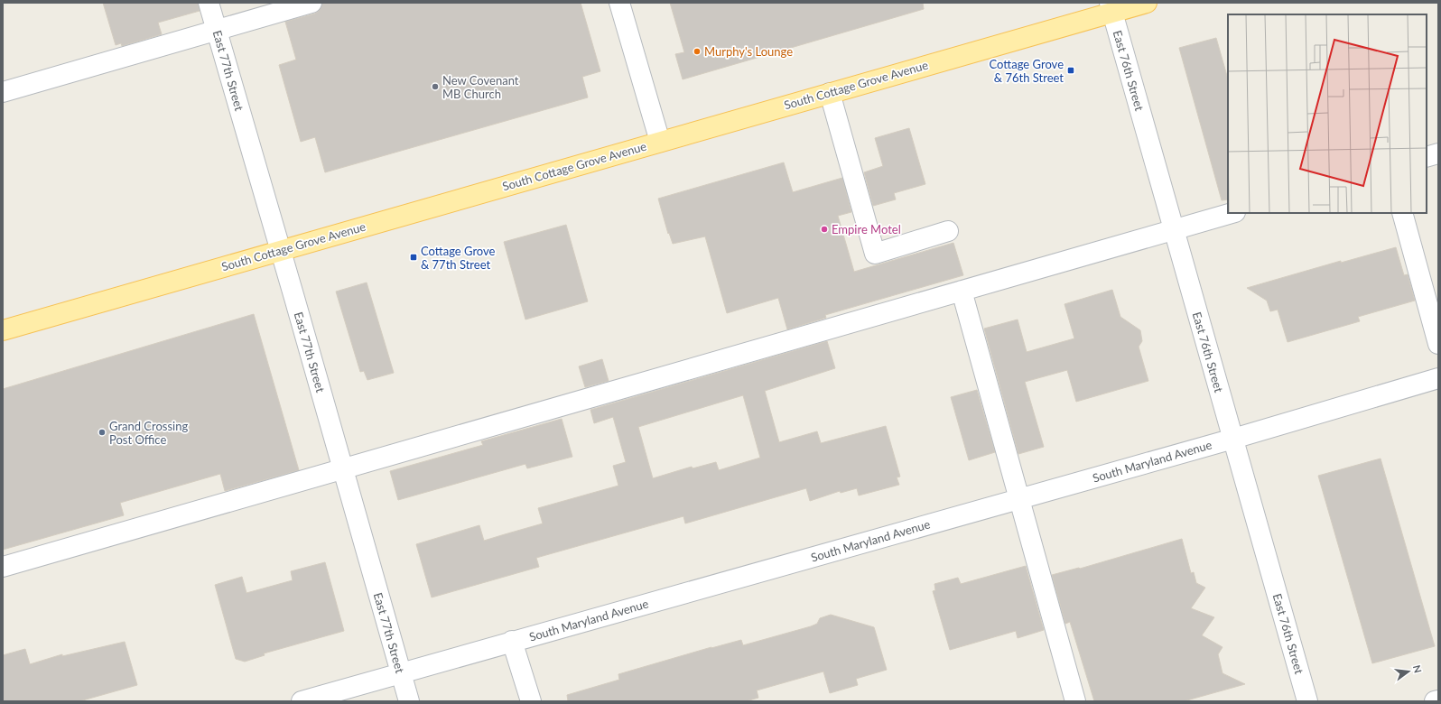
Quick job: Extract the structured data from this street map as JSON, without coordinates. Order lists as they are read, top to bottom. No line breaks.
{"streets":{"main road":["South Cottage Grove Avenue"],"street":["East 77th Street","East 76th Street","South Maryland Avenue"]},"crossings":[["East 77th Street","South Cottage Grove Avenue"],["East 77th Street","South Maryland Avenue"],["East 76th Street","South Cottage Grove Avenue"],["East 76th Street","South Maryland Avenue"]],"places":{"other":["Murphy's Lounge","New Covenant MB Church","Empire Motel","Grand Crossing Post Office"],"transit":["Cottage Grove & 76th Street","Cottage Grove & 77th Street"]},"north":"right"}
